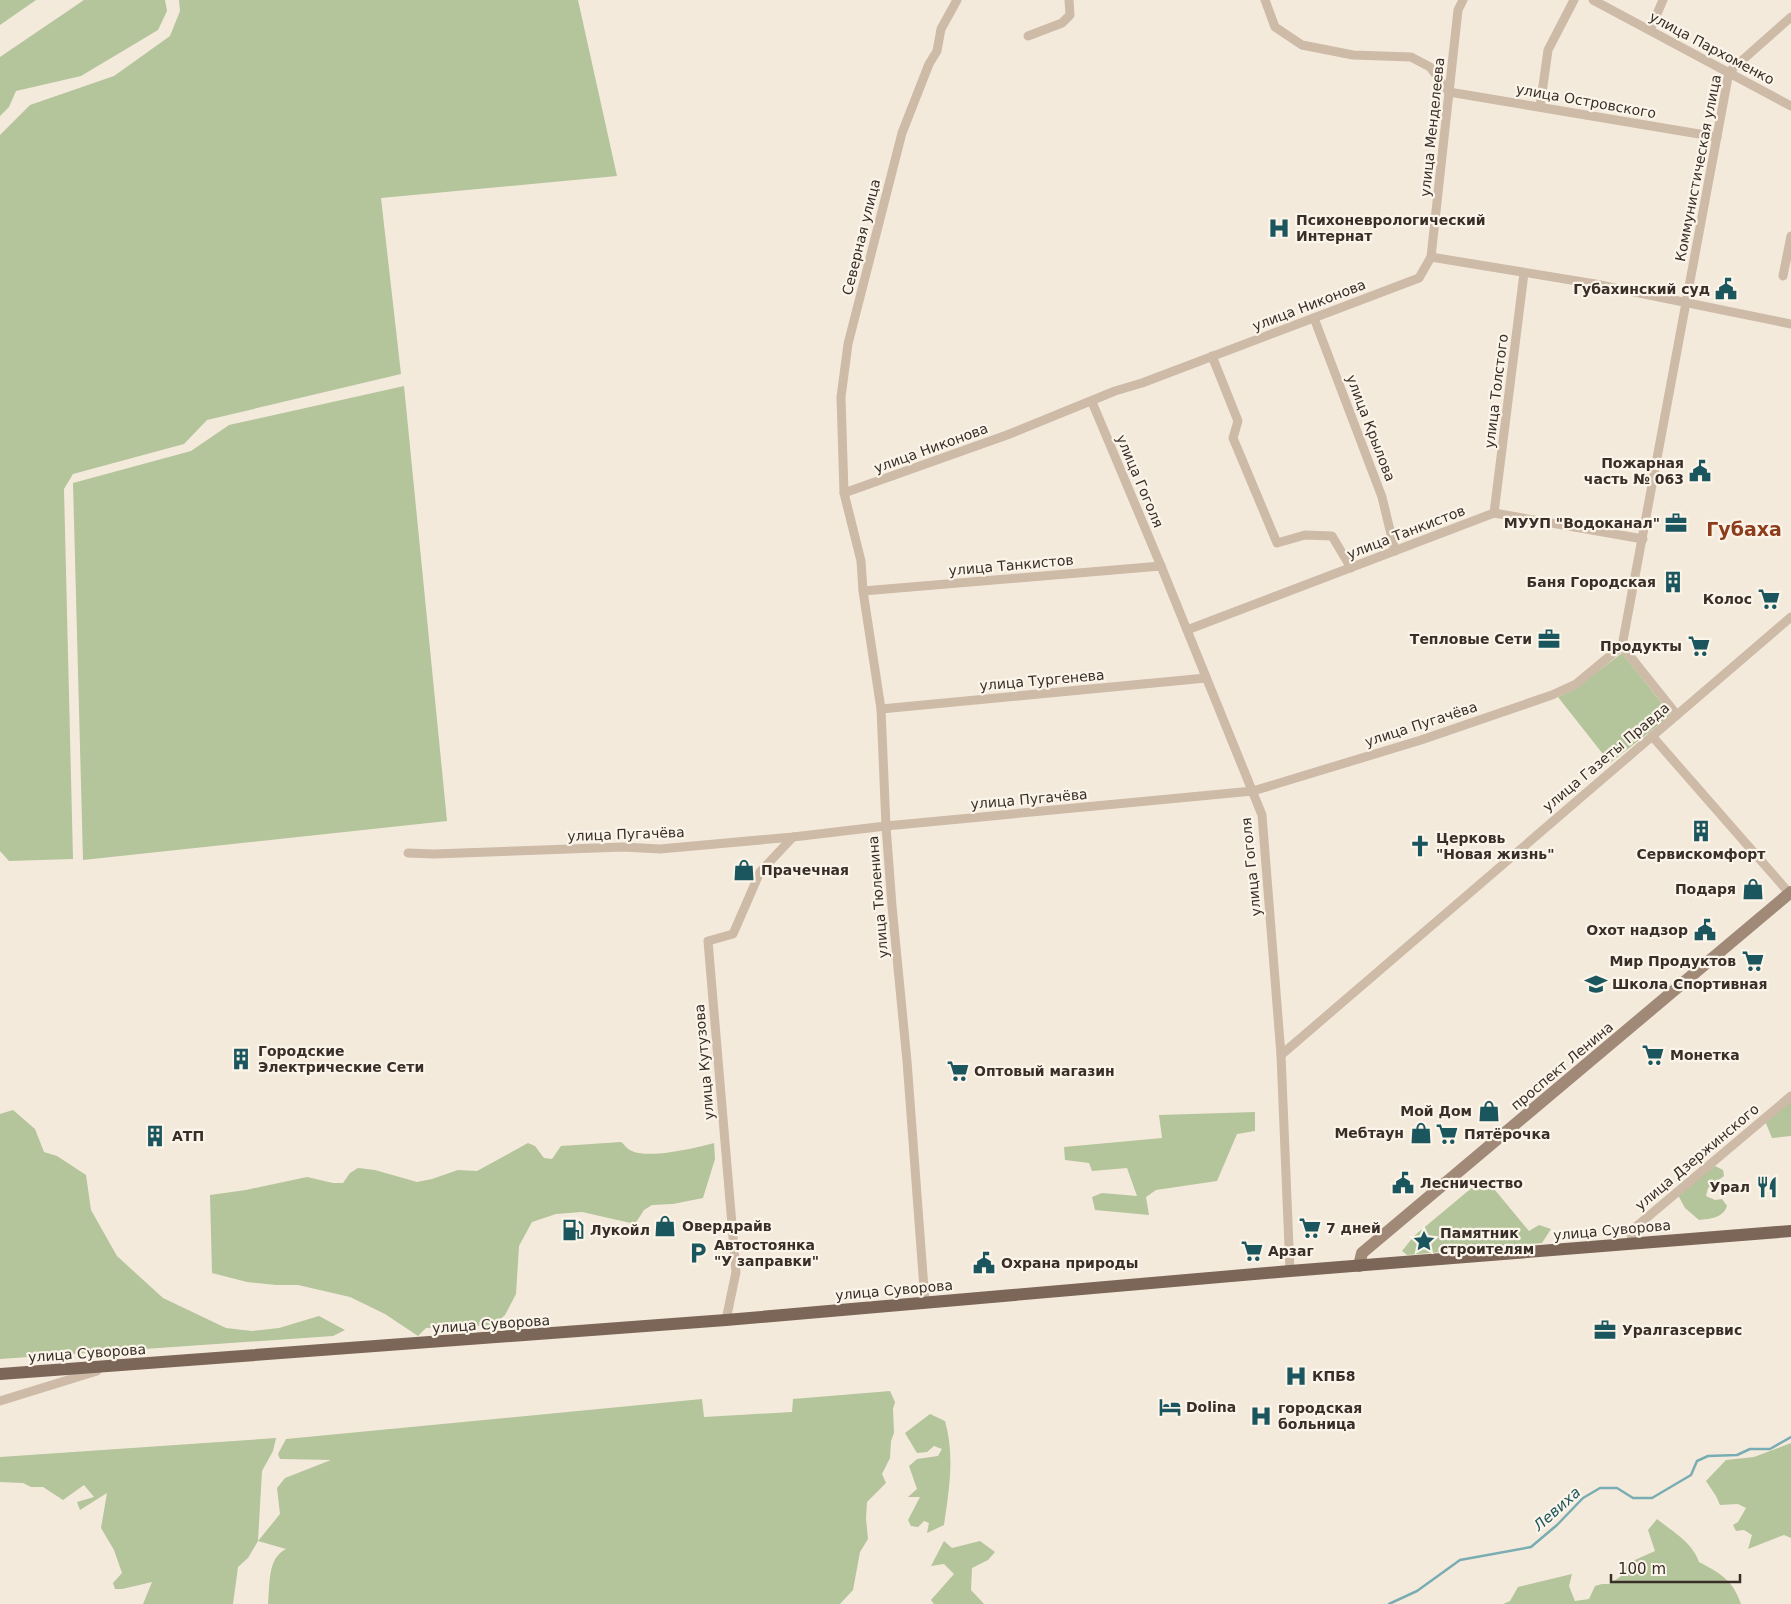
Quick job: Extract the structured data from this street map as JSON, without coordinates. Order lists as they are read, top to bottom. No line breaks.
{"streets":{"main road":["проспект Ленина","улица Суворова"],"street":["улица Пархоменко","улица Островского","улица Менделеева","Коммунистическая улица","Северная улица","улица Никонова","улица Толстого","улица Крылова","улица Гоголя","улица Танкистов","улица Тургенева","улица Пугачёва","улица Газеты Правда","улица Тюленина","улица Кутузова","улица Дзержинского"]},"crossings":[["улица Пархоменко","Коммунистическая улица"],["улица Островского","улица Менделеева"],["улица Островского","Коммунистическая улица"],["улица Менделеева","улица Никонова"],["Коммунистическая улица","улица Пугачёва"],["Северная улица","улица Никонова"],["Северная улица","улица Тюленина"],["улица Никонова","улица Крылова"],["улица Никонова","улица Гоголя"],["улица Никонова","улица Тюленина"],["улица Толстого","улица Танкистов"],["улица Крылова","улица Танкистов"],["улица Гоголя","улица Танкистов"],["улица Гоголя","улица Тургенева"],["улица Гоголя","улица Пугачёва"],["улица Гоголя","улица Газеты Правда"],["улица Гоголя","улица Суворова"],["улица Танкистов","улица Тюленина"],["улица Тургенева","улица Тюленина"],["улица Пугачёва","улица Тюленина"],["улица Пугачёва","улица Кутузова"],["улица Тюленина","улица Суворова"],["улица Кутузова","улица Суворова"],["проспект Ленина","улица Суворова"],["улица Дзержинского","улица Суворова"]],"districts":["Губаха"],"water":["Левиха"],"places":{"hospital":["Психоневрологический Интернат","КПБ8","городская больница"],"public building":["Губахинский суд","Пожарная часть № 063","Охот надзор","Лесничество","Охрана природы"],"office":["МУУП \"Водоканал\"","Тепловые Сети","Уралгазсервис"],"building":["Баня Городская","Сервискомфорт","Городские Электрические Сети","АТП"],"supermarket":["Колос","Продукты","Мир Продуктов","Монетка","Оптовый магазин","Пятёрочка","7 дней","Арзаг"],"church":["Церковь \"Новая жизнь\""],"shop":["Прачечная","Подаря","Мой Дом","Мебтаун","Овердрайв"],"school or university":["Школа Спортивная"],"restaurant":["Урал"],"fuel station":["Лукойл"],"place":["Памятник строителям"],"parking":["Автостоянка \"У заправки\""],"hotel":["Dolina"]},"scale_bar":"100 m"}
